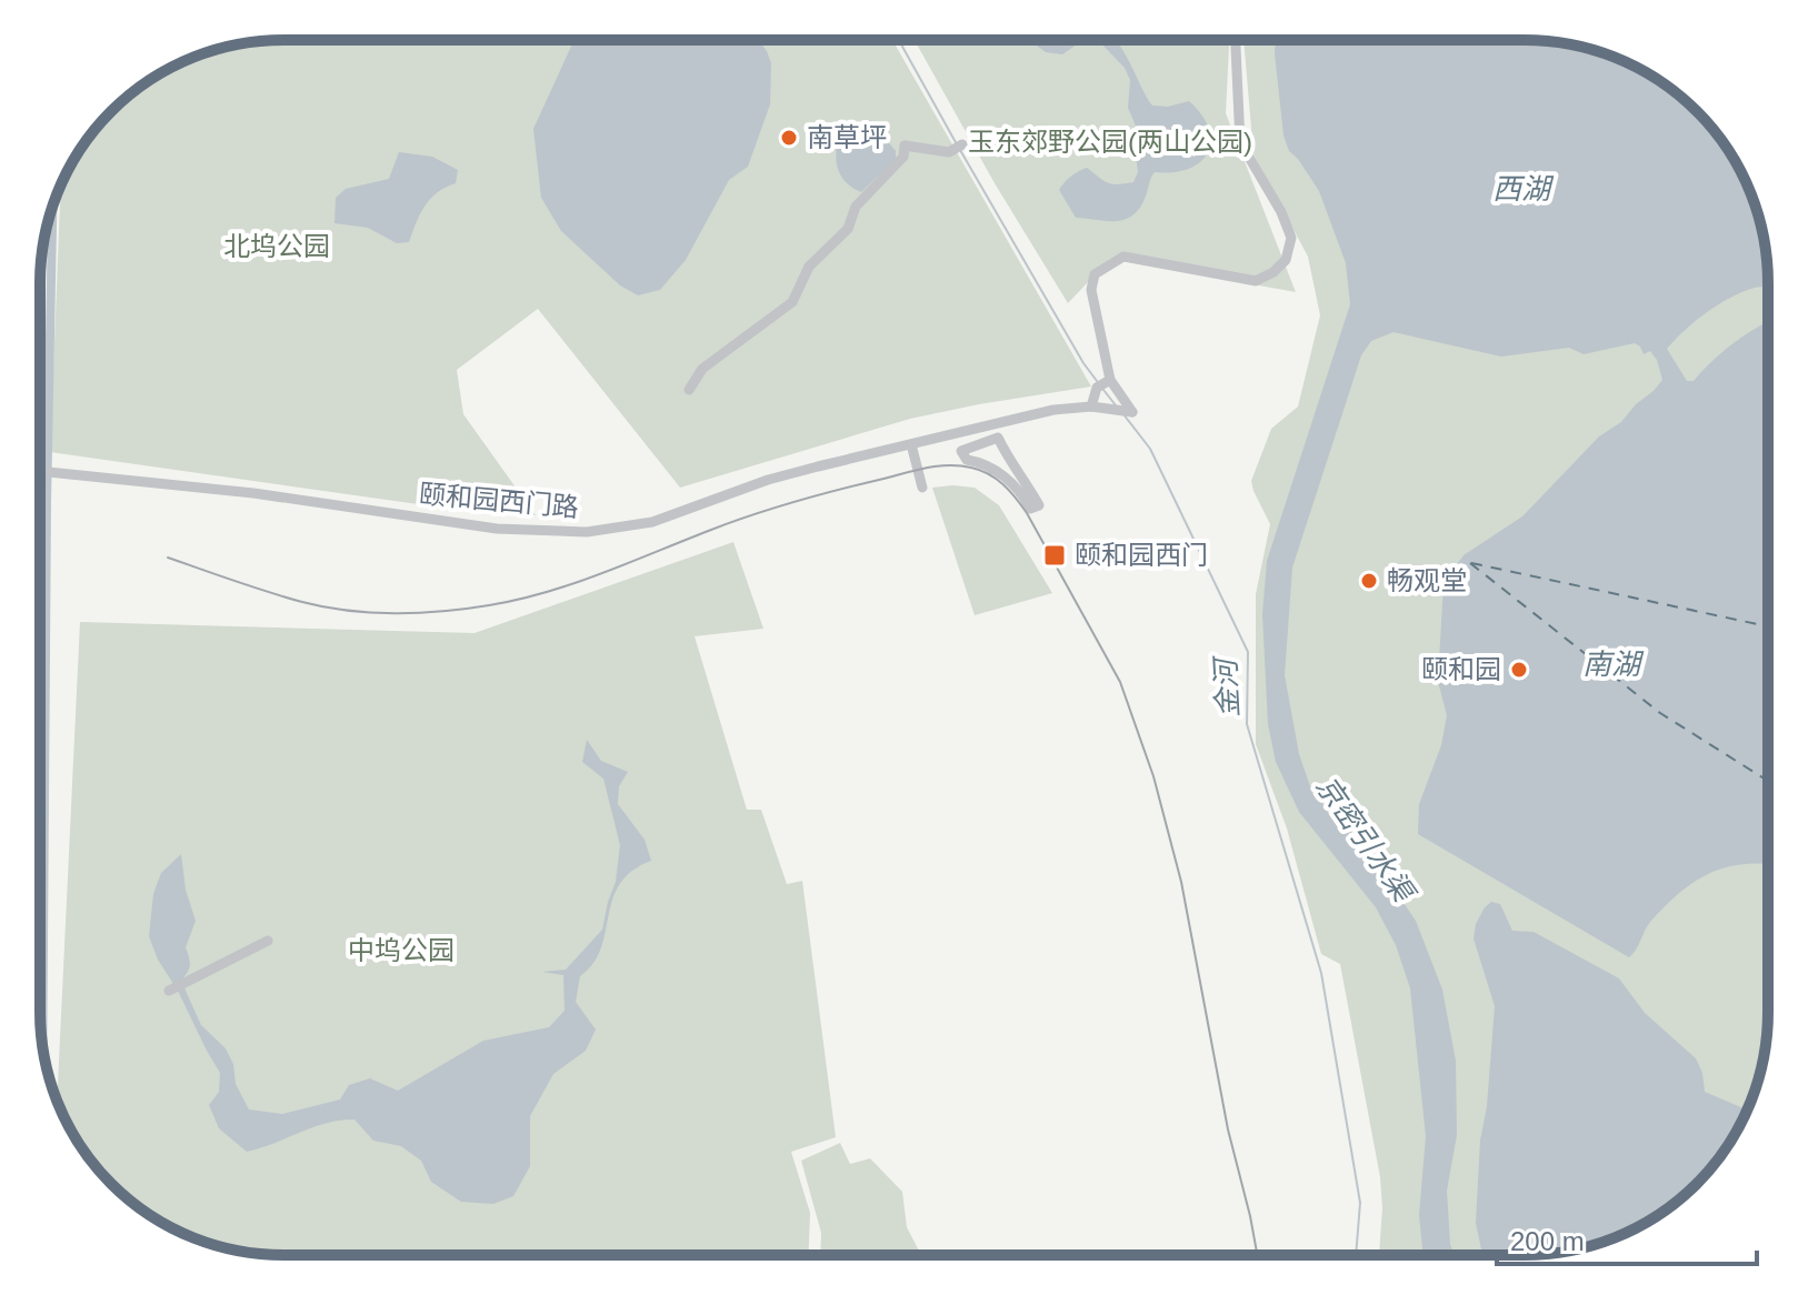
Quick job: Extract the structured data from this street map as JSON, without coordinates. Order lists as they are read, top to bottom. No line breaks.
{"streets":{"street":["颐和园西门路"]},"water":["西湖","南湖","金河","京密引水渠"],"parks":["玉东郊野公园(两山公园)","北坞公园","中坞公园"],"places":{"other":["南草坪","畅观堂","颐和园"],"transit":["颐和园西门"]},"scale_bar":"200 m"}
